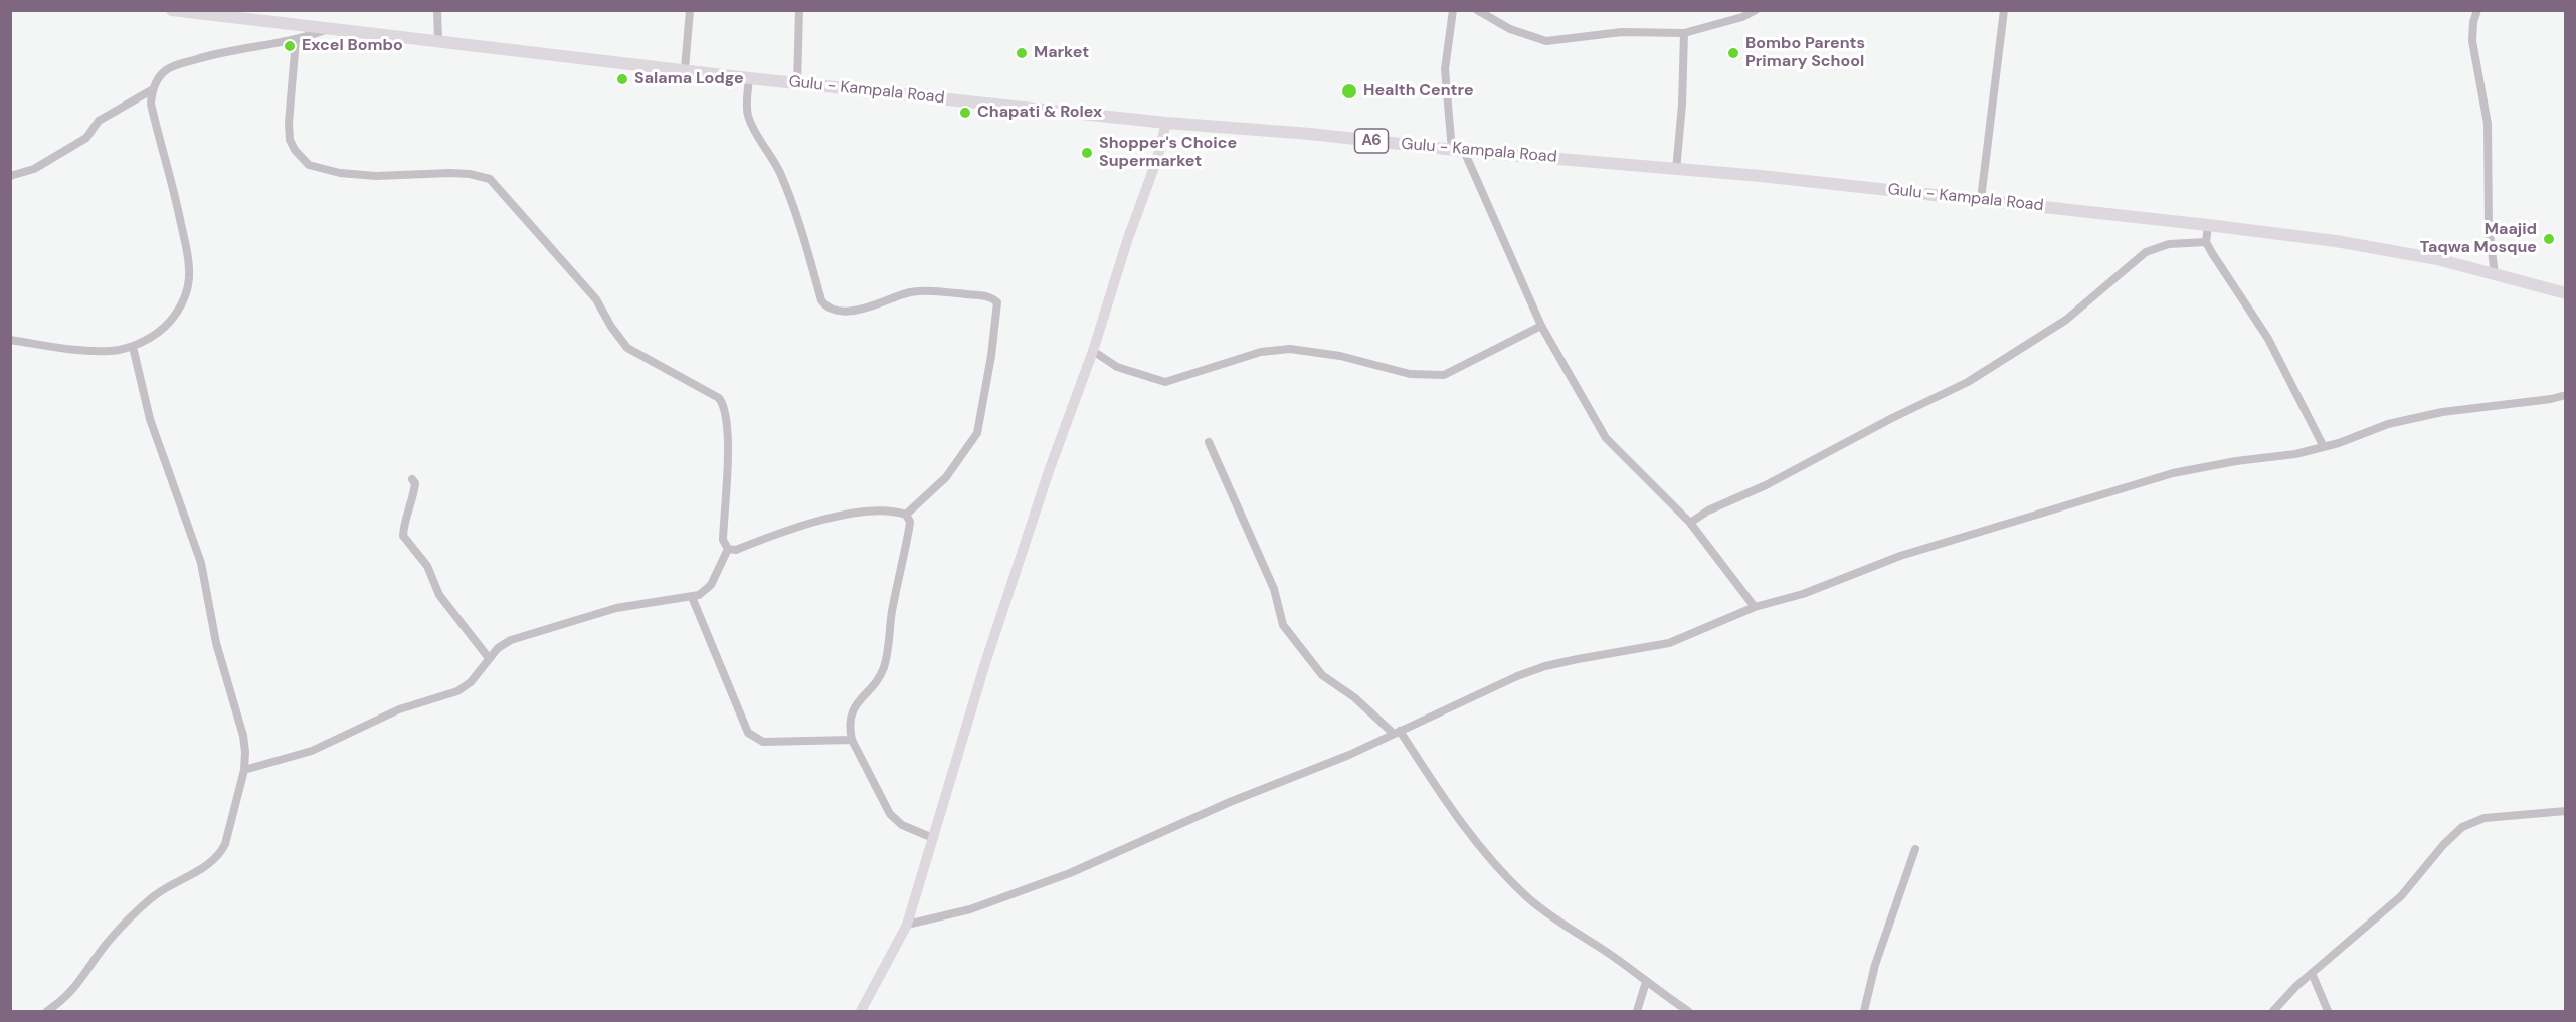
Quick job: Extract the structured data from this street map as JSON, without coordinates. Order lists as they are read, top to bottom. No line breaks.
{"streets":{"main road":["Gulu - Kampala Road","A6"]},"places":["Excel Bombo","Market","Bombo Parents Primary School","Salama Lodge","Health Centre","Chapati & Rolex","Shopper's Choice Supermarket","Maajid Taqwa Mosque"]}
